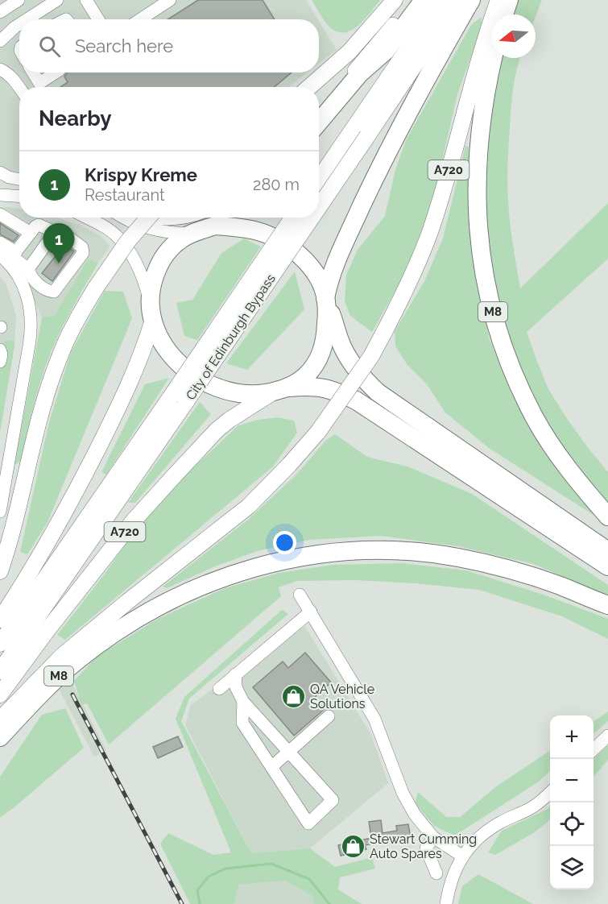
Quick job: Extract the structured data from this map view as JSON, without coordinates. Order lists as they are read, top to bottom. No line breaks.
{"streets":{"highway":["M8"],"main road":["A720","City of Edinburgh Bypass"]},"places":{"shop":["QA Vehicle Solutions","Stewart Cumming Auto Spares"]},"north":"left","page":{"search":"Search here","heading":"Nearby","list":[{"mark":"1","name":"Krispy Kreme","note":"Restaurant","value":"280 m"}],"pins":"1","map_buttons":["+","−"]}}
